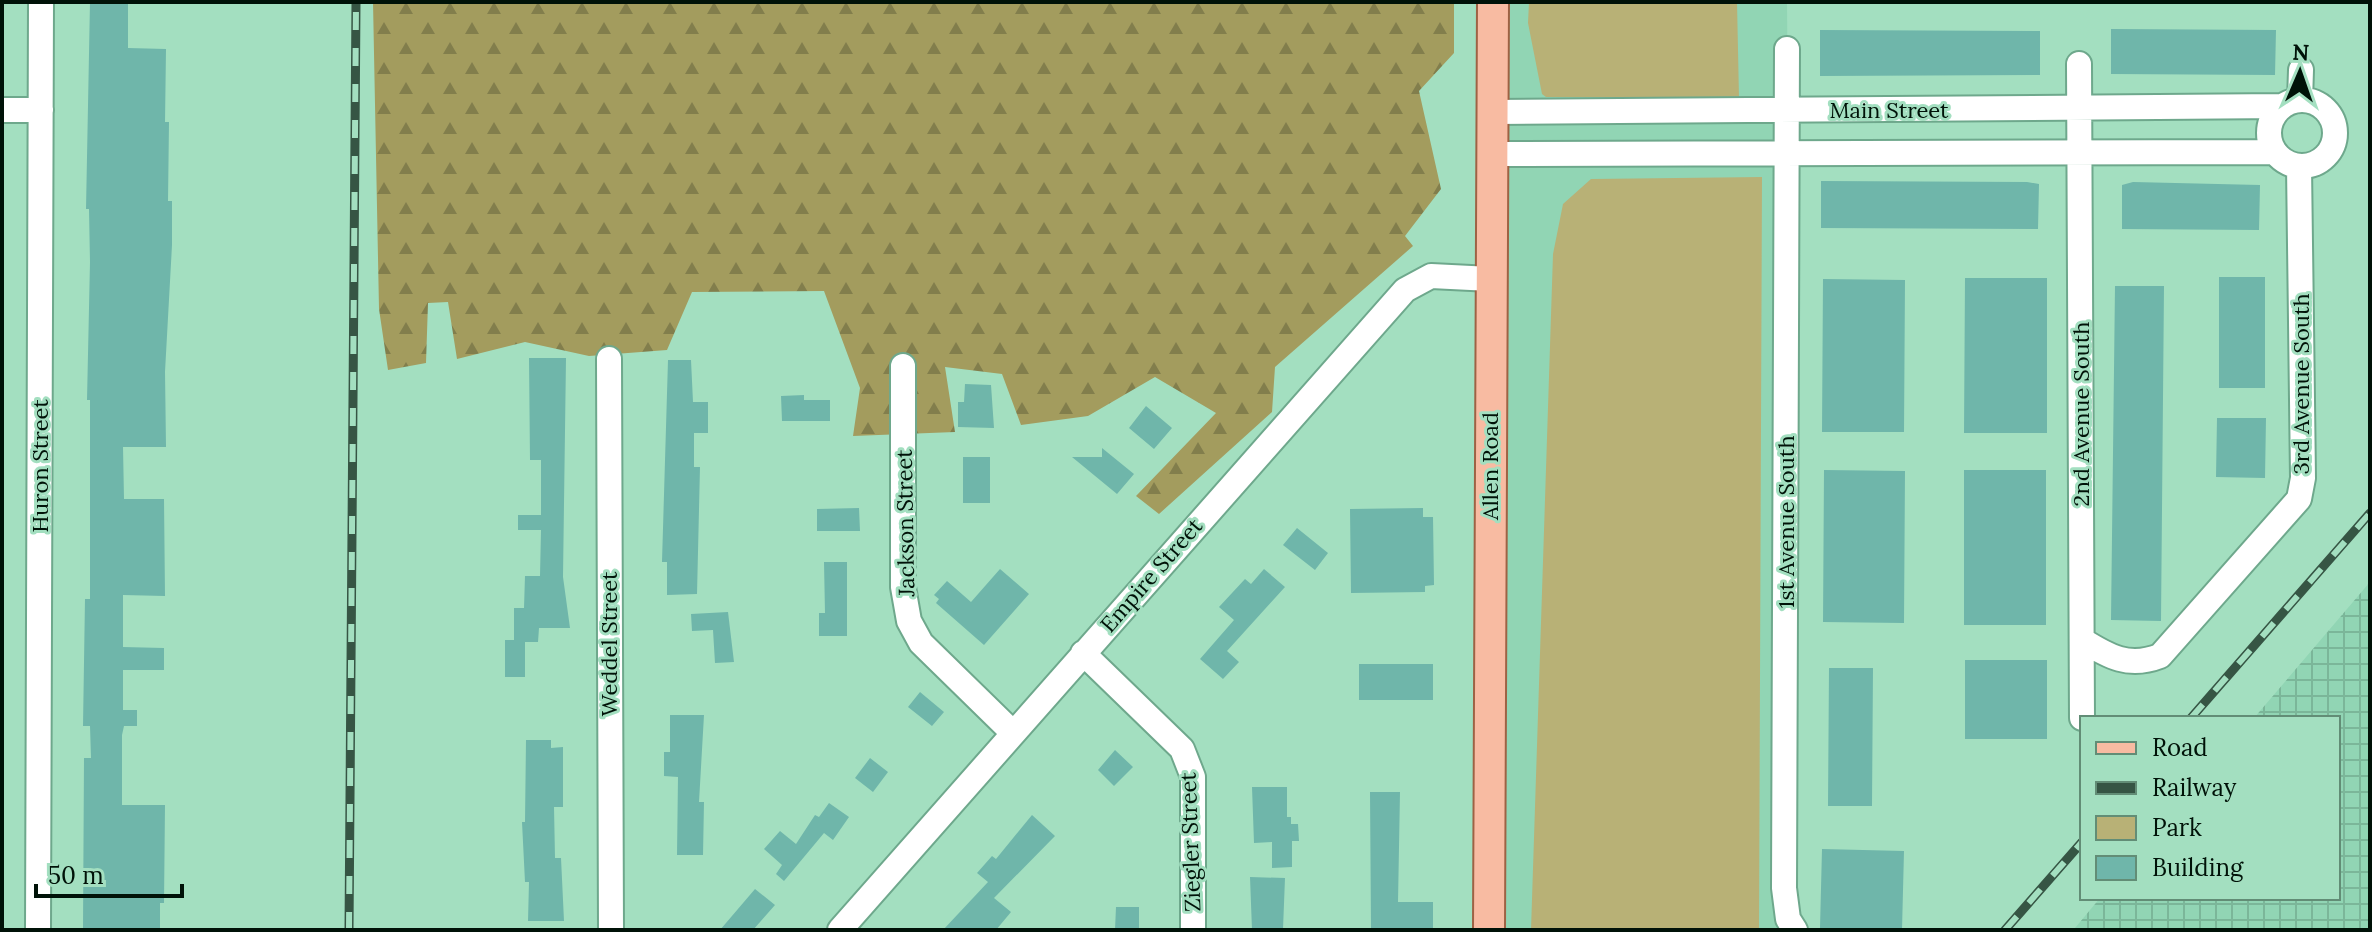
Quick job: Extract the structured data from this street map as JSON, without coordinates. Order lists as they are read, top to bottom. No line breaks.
{"streets":{"main road":["Allen Road"],"street":["Main Street","3rd Avenue South","2nd Avenue South","Huron Street","1st Avenue South","Jackson Street","Empire Street","Weddel Street","Ziegler Street"]},"crossings":[["Main Street","3rd Avenue South"],["Main Street","2nd Avenue South"],["Main Street","Allen Road"],["Main Street","1st Avenue South"],["3rd Avenue South","2nd Avenue South"],["Allen Road","Empire Street"],["Jackson Street","Empire Street"],["Empire Street","Ziegler Street"]],"legend":["Road","Railway","Park","Building"],"scale_bar":"50 m","north":"top"}
